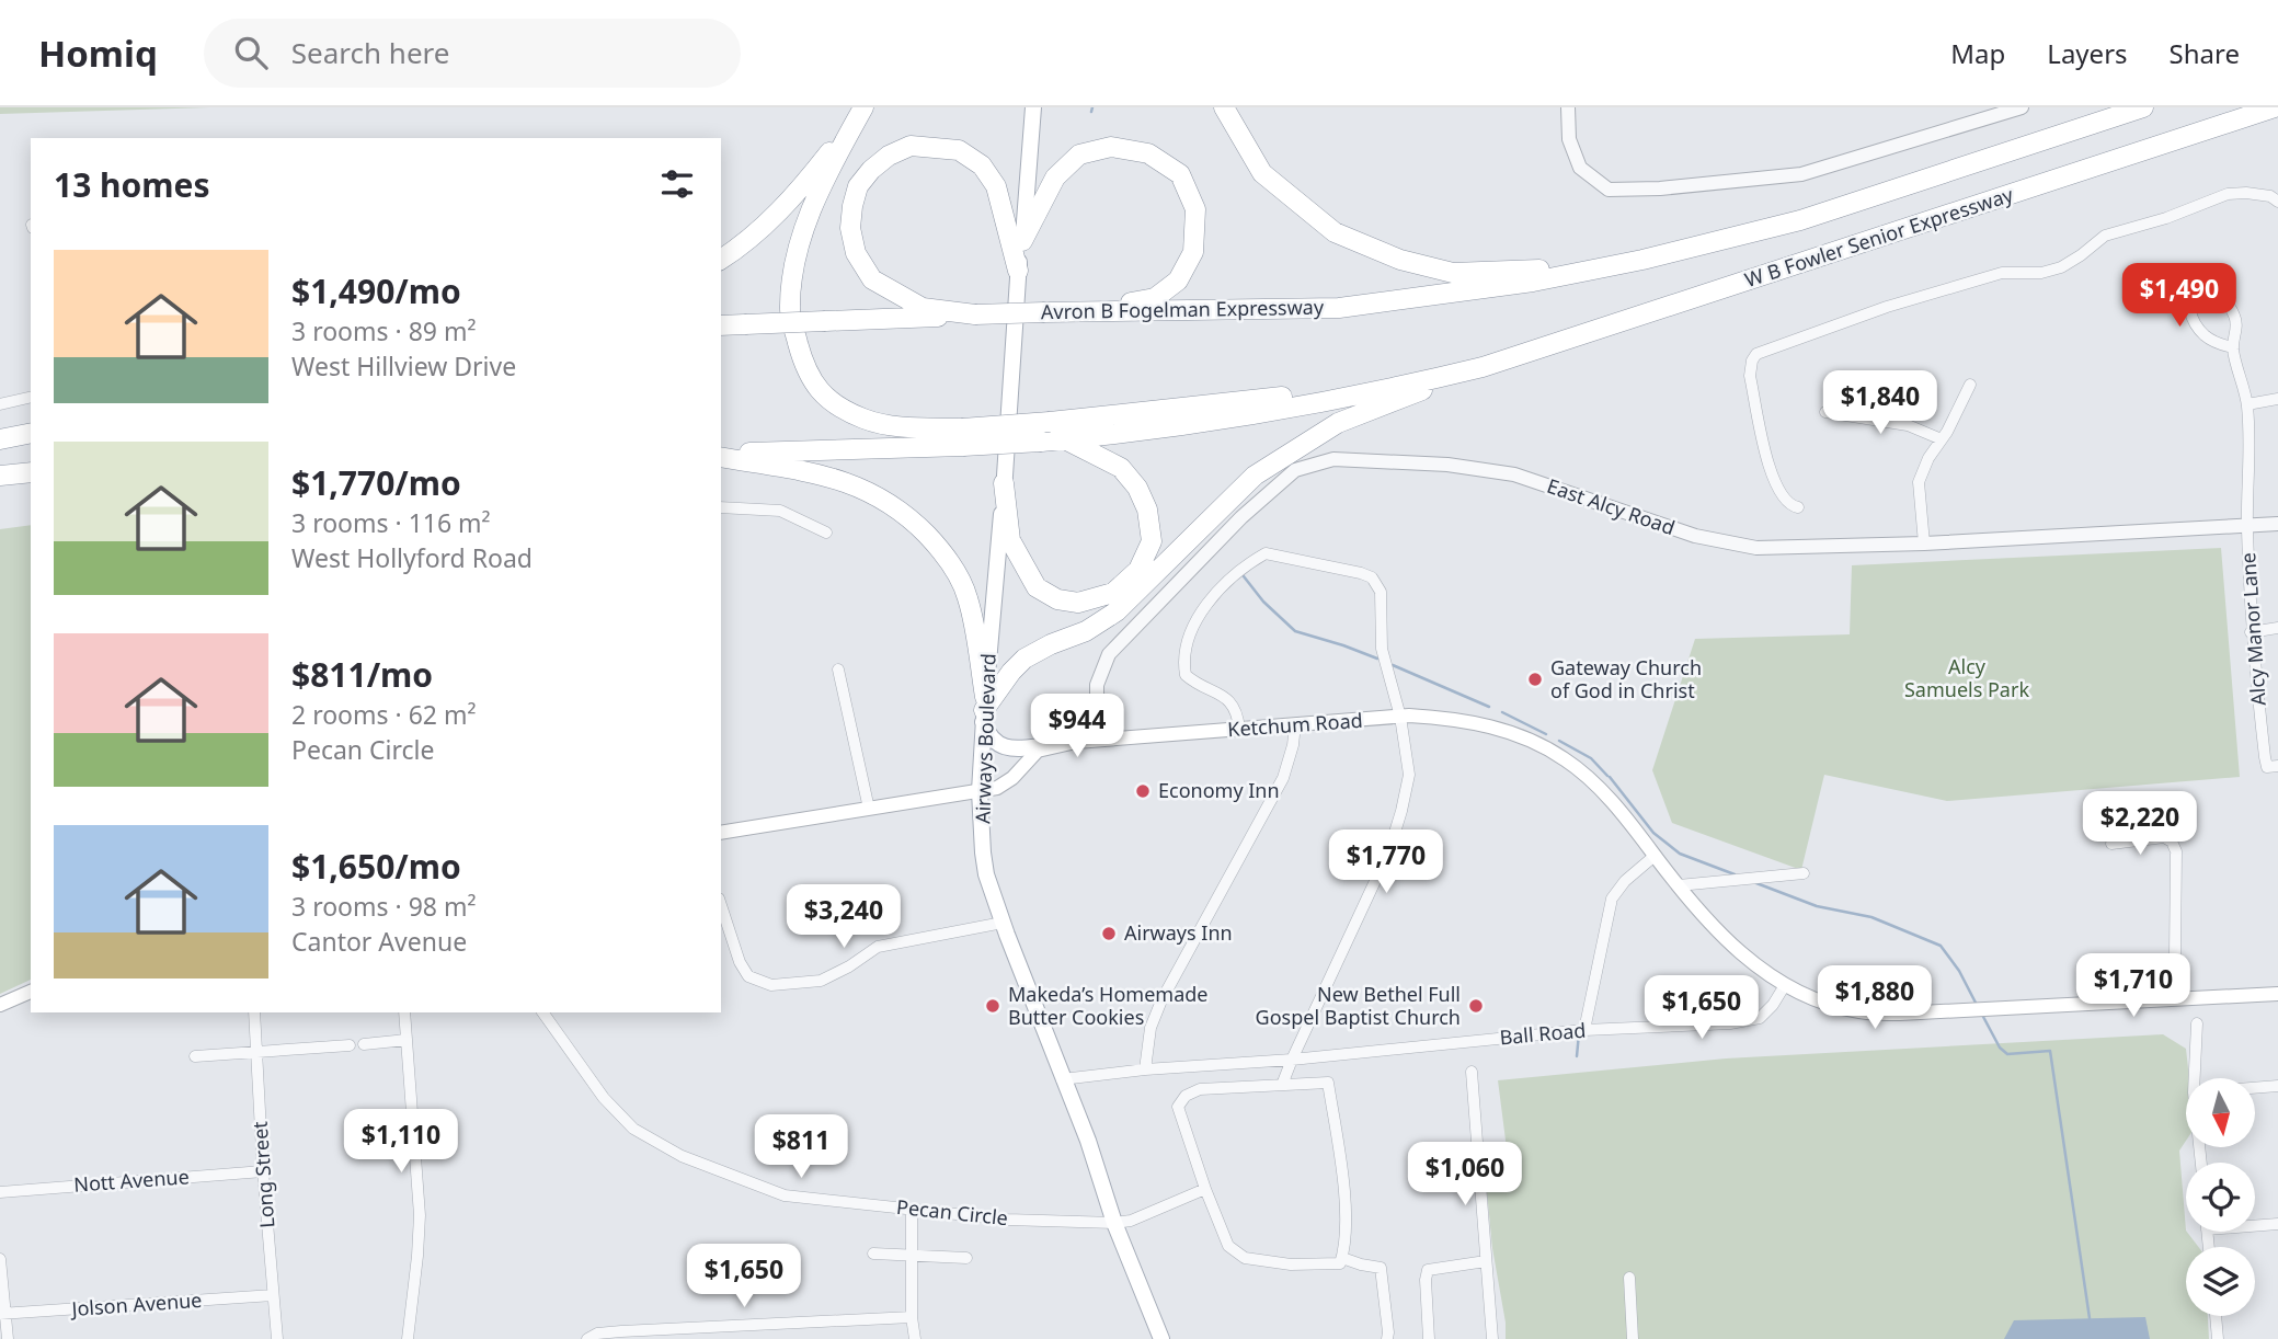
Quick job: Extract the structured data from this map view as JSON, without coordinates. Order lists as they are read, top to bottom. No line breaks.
{"streets":{"highway":["W B Fowler Senior Expressway","Avron B Fogelman Expressway"],"main road":["Ketchum Road","Airways Boulevard"],"street":["East Alcy Road","Alcy Manor Lane","Ball Road","Long Street","Nott Avenue","Pecan Circle","Jolson Avenue"]},"crossings":[["East Alcy Road","Alcy Manor Lane"],["East Alcy Road","Ketchum Road"],["Ketchum Road","Airways Boulevard"],["Ketchum Road","Ball Road"],["Airways Boulevard","Ball Road"],["Airways Boulevard","Pecan Circle"],["Long Street","Nott Avenue"],["Long Street","Jolson Avenue"]],"parks":["Alcy Samuels Park"],"places":["Gateway Church of God in Christ","Economy Inn","Airways Inn","Makeda’s Homemade Butter Cookies","New Bethel Full Gospel Baptist Church"],"north":"bottom","page":{"header":"Homiq","search":"Search here","nav":["Map","Layers","Share"],"heading":"13 homes","list":[{"name":"$1,490/mo","note":"3 rooms · 89 m² · West Hillview Drive"},{"name":"$1,770/mo","note":"3 rooms · 116 m² · West Hollyford Road"},{"name":"$811/mo","note":"2 rooms · 62 m² · Pecan Circle"},{"name":"$1,650/mo","note":"3 rooms · 98 m² · Cantor Avenue"}],"price":["$1,490","$1,840","$944","$2,220","$1,770","$3,240","$1,710","$1,880","$1,650","$1,110","$811","$1,060","$1,650"]}}
